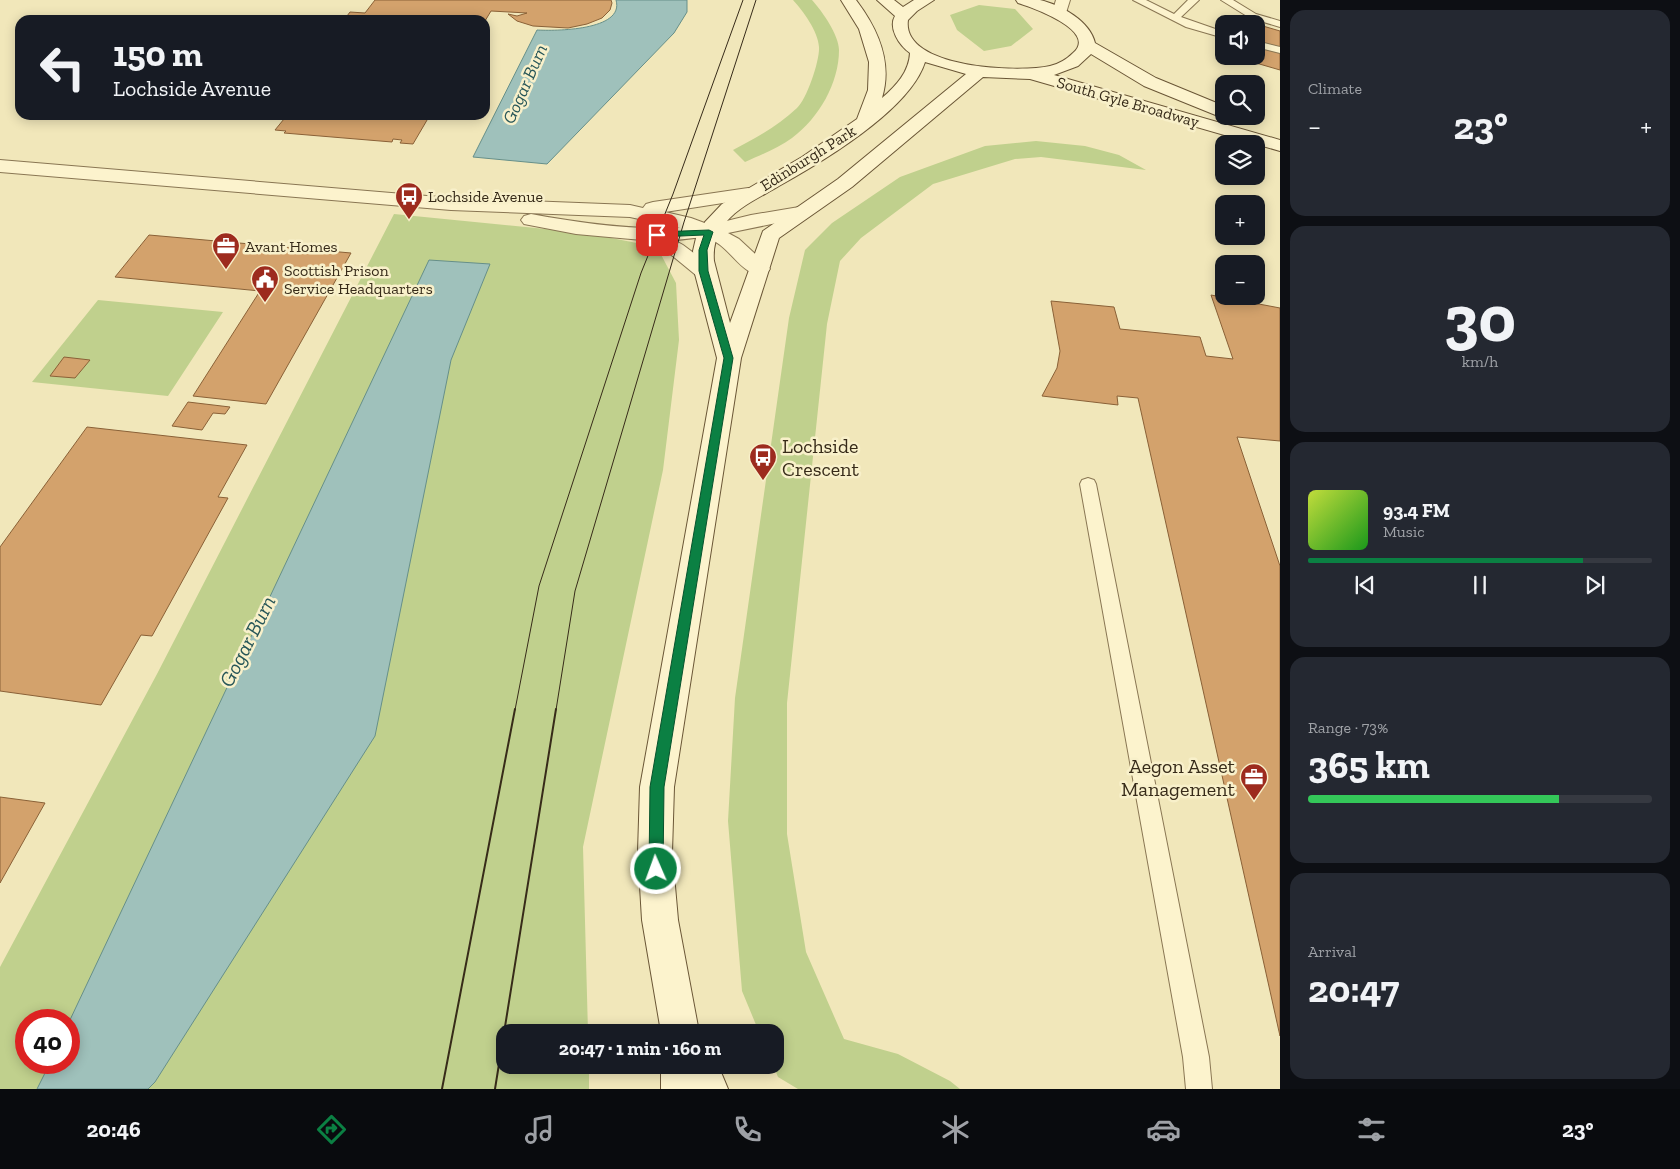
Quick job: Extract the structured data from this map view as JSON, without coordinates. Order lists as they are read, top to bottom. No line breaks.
{"streets":{"street":["South Gyle Broadway","Edinburgh Park"]},"crossings":[["South Gyle Broadway","Edinburgh Park"]],"water":["Gogar Burn"],"places":{"bus stop":["Lochside Avenue","Lochside Crescent"],"office":["Avant Homes","Aegon Asset Management"],"public building":["Scottish Prison Service Headquarters"]},"page":{"tile":["Climate",["30","km/h"],["Range · 73%","365 km"],["Arrival","20:47"]],"map_buttons":["+","−"],"turn":["150 m","Lochside Avenue"],"heat":["−","23°","+"],"song":["93.4 FM","Music"],"limit":"40","trip":"20:47 · 1 min · 160 m","tabs":["20:46","23°"]}}
